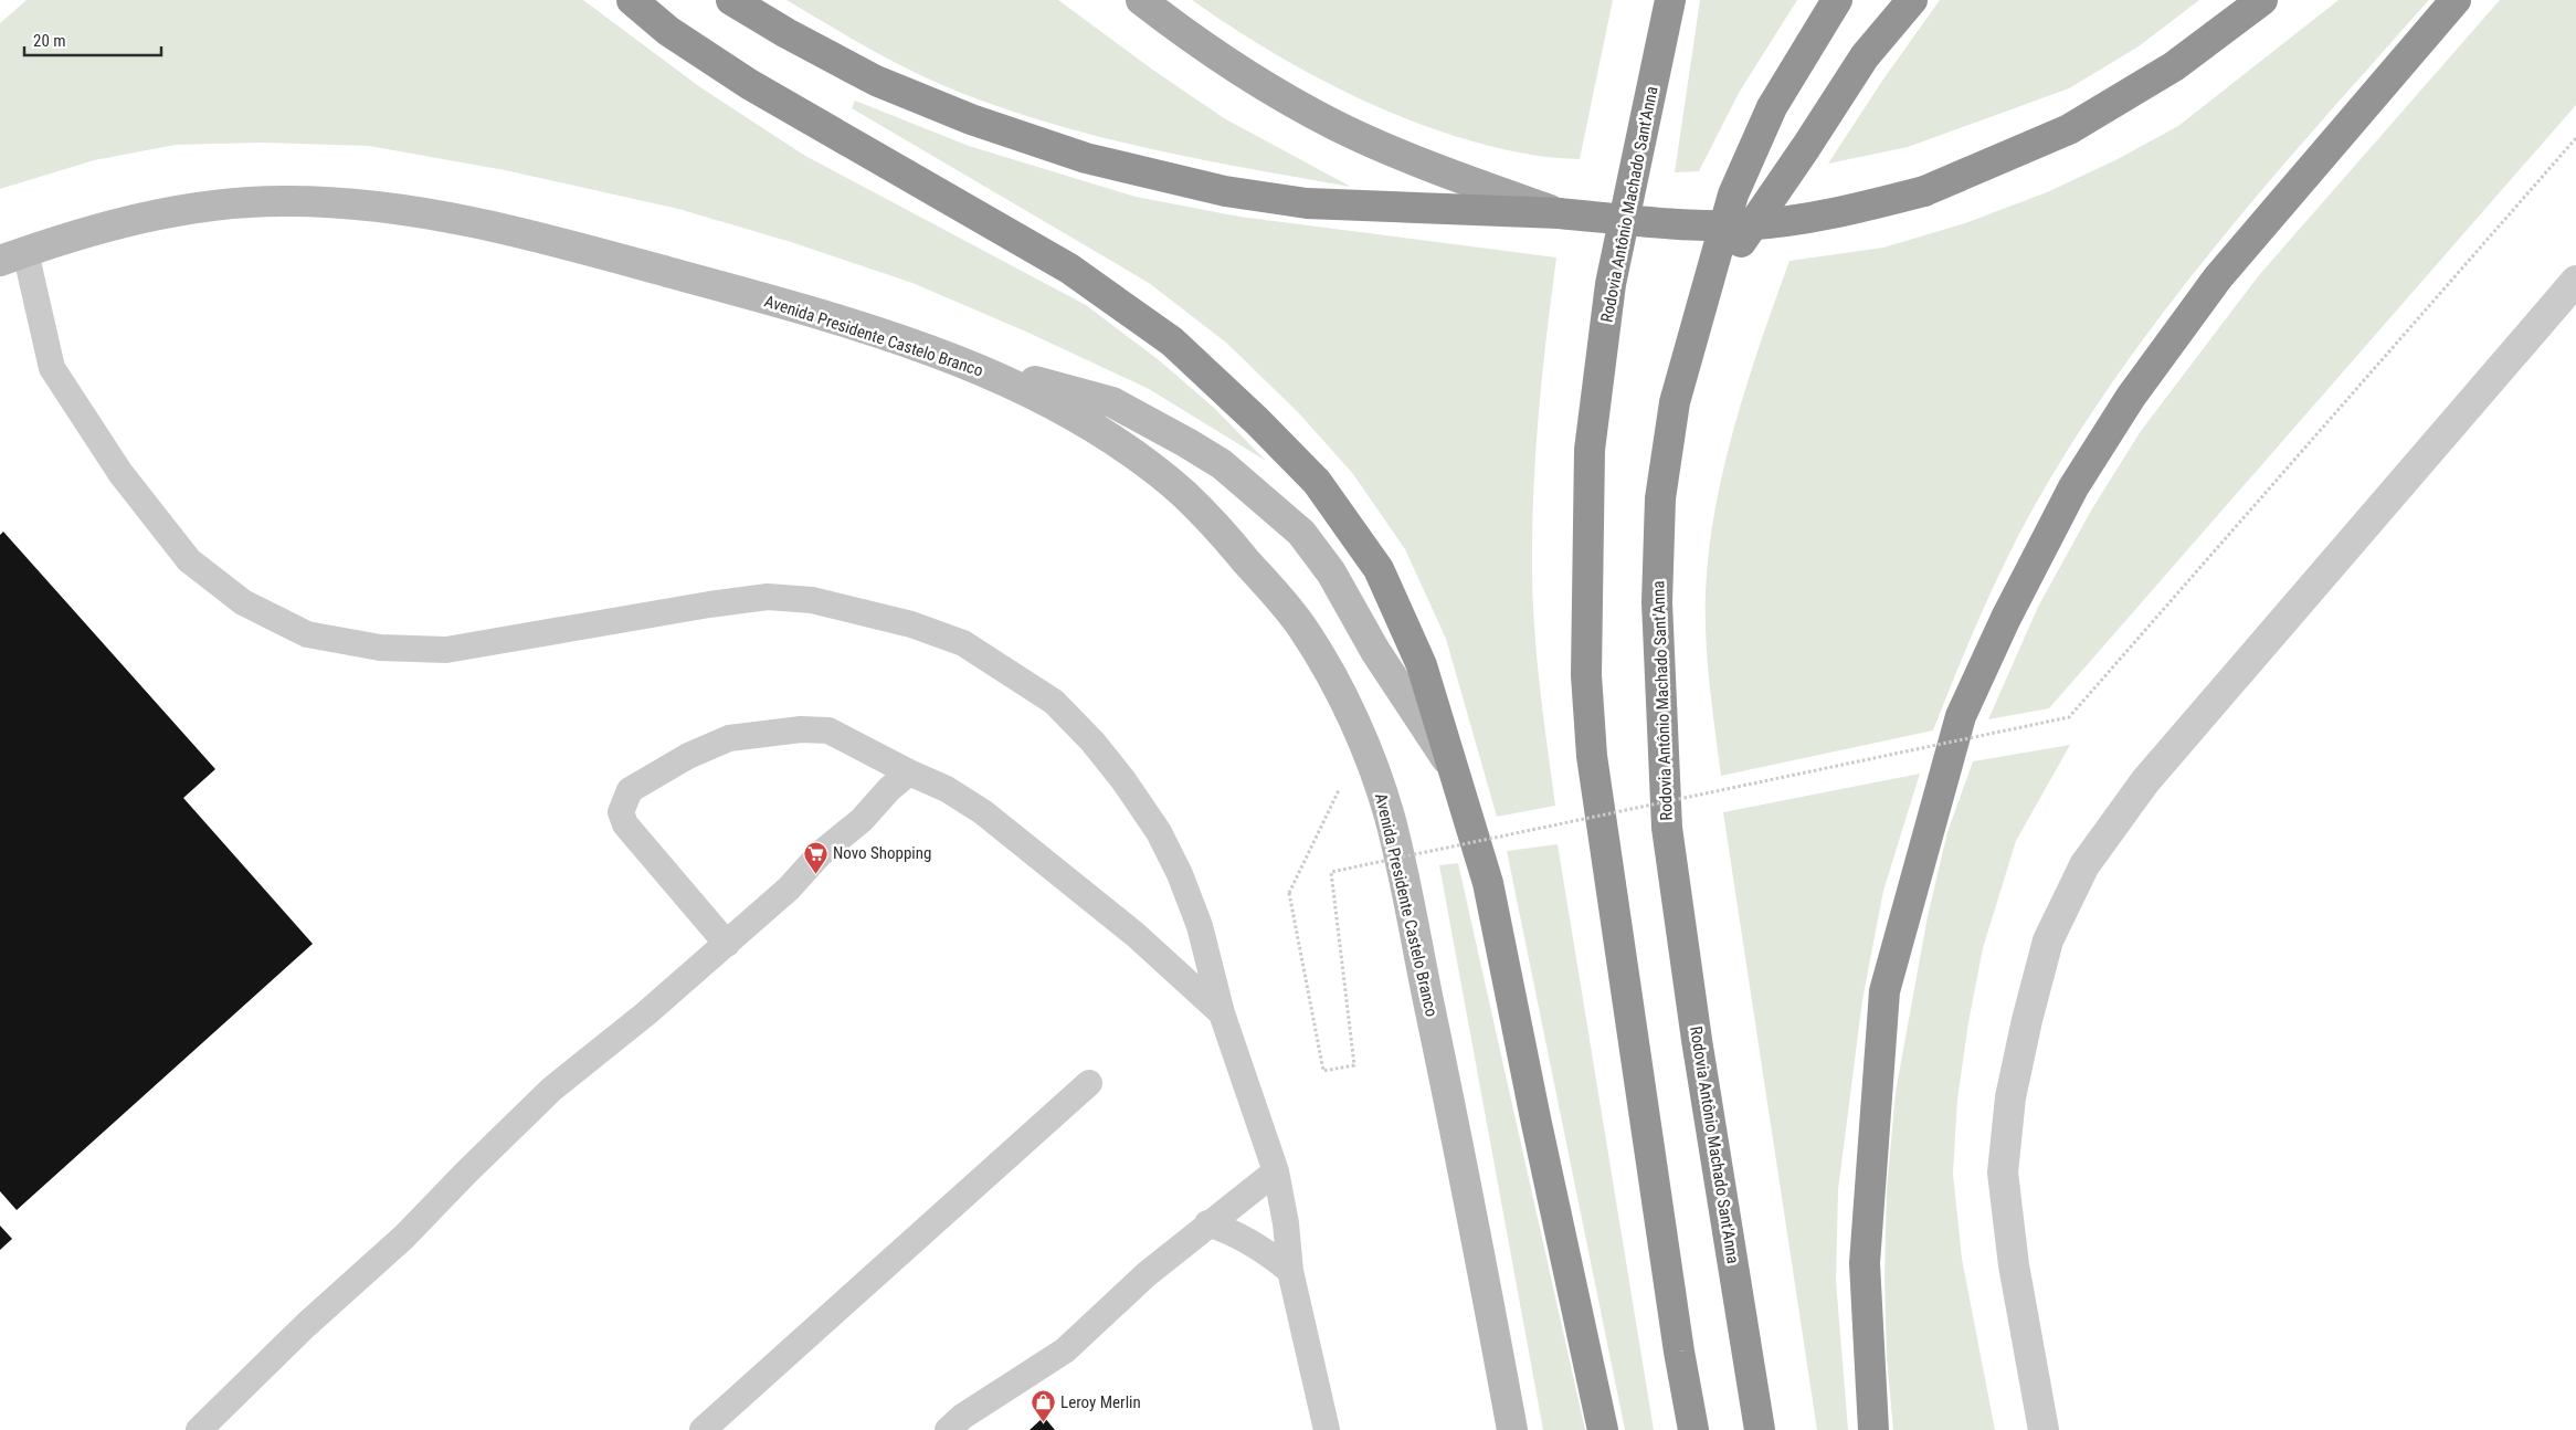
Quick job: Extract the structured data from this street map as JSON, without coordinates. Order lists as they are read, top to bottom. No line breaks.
{"streets":{"highway":["Rodovia Antônio Machado Sant'Anna"],"main road":["Avenida Presidente Castelo Branco"]},"places":{"supermarket":["Novo Shopping"],"shop":["Leroy Merlin"]},"scale_bar":"20 m"}
